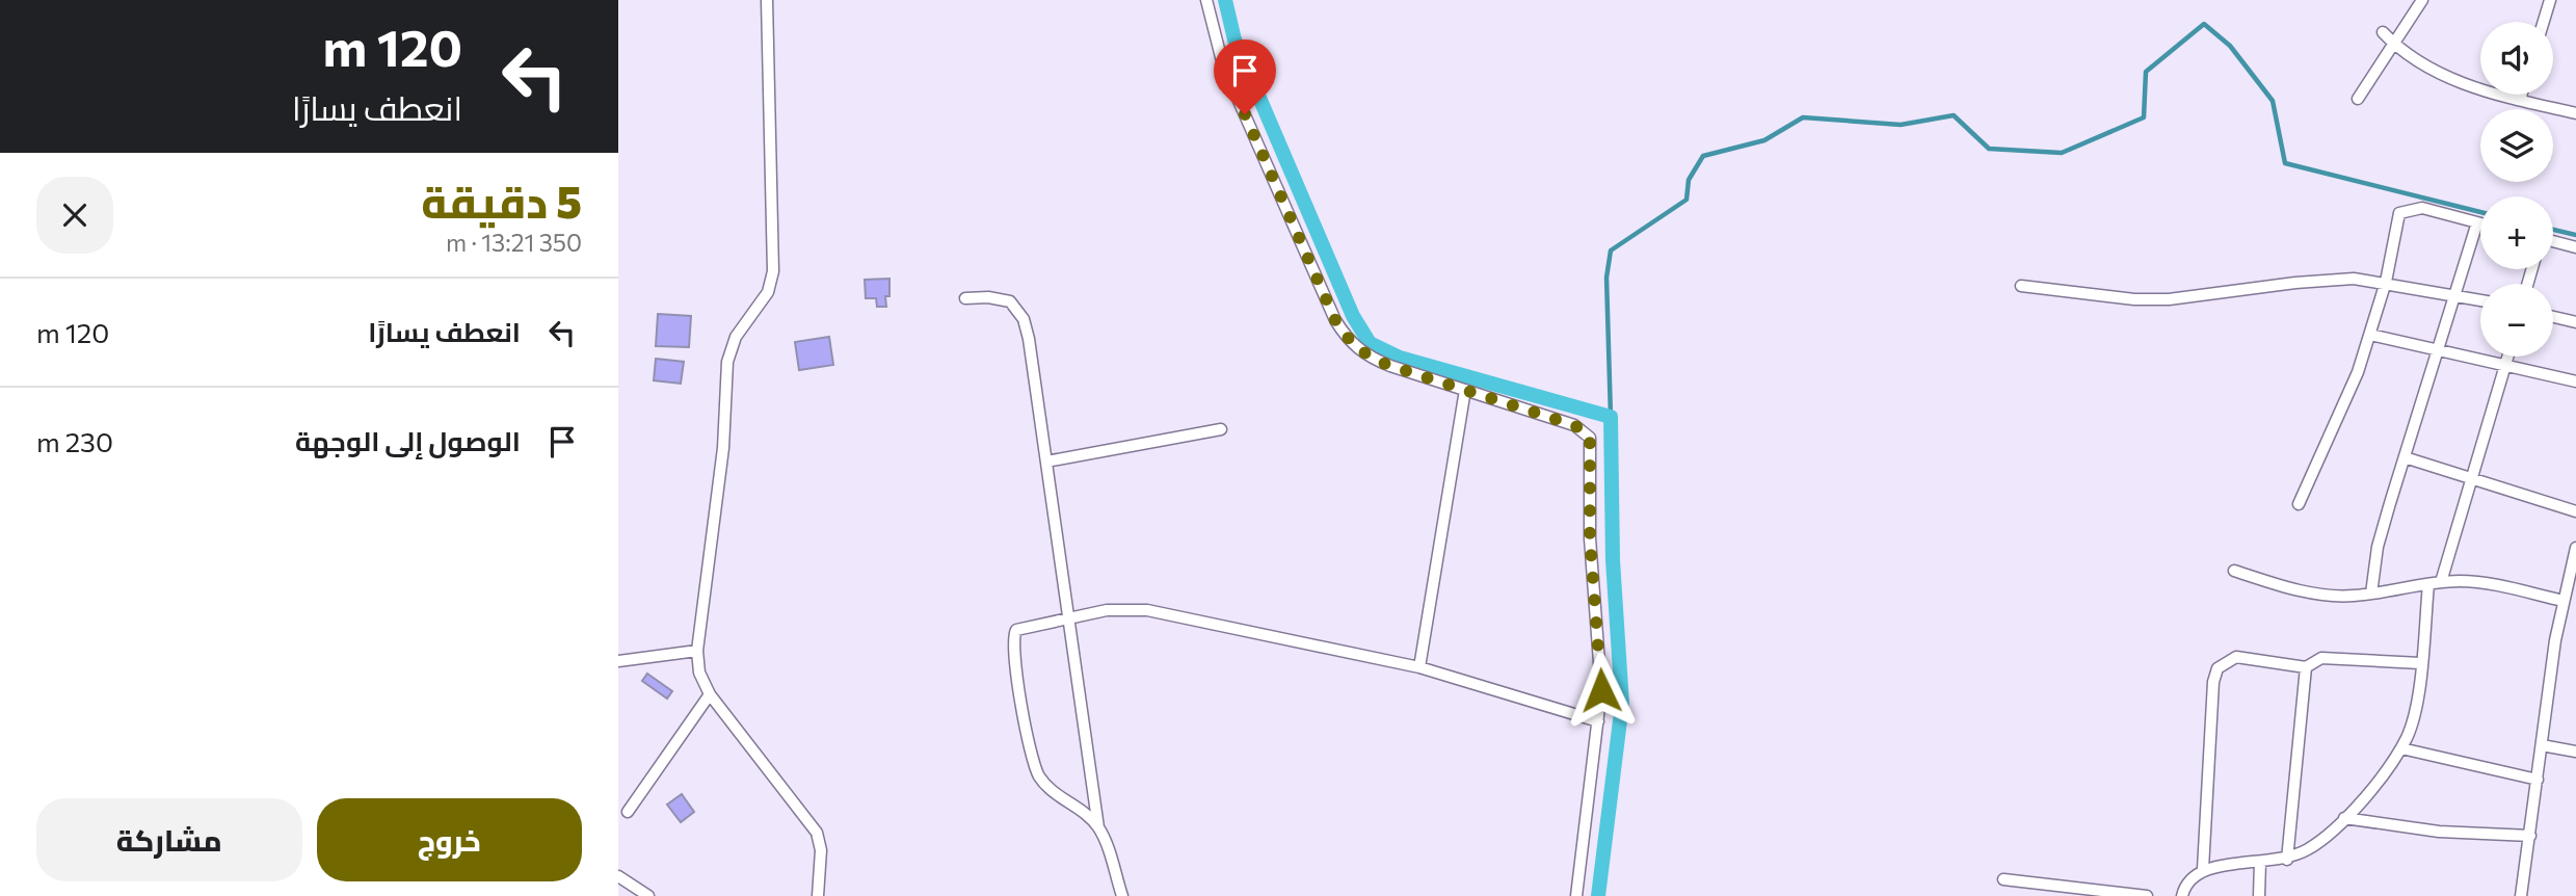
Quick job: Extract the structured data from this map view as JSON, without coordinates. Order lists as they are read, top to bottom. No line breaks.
{"page":{"turn":["120 m","انعطف يسارًا"],"map_buttons":["+","−"],"heading":["5 دقيقة","350 m · 13:21"],"list":[{"name":"انعطف يسارًا","value":"120 m"},{"name":"الوصول إلى الوجهة","value":"230 m"}],"buttons":["خروج","مشاركة"]}}
